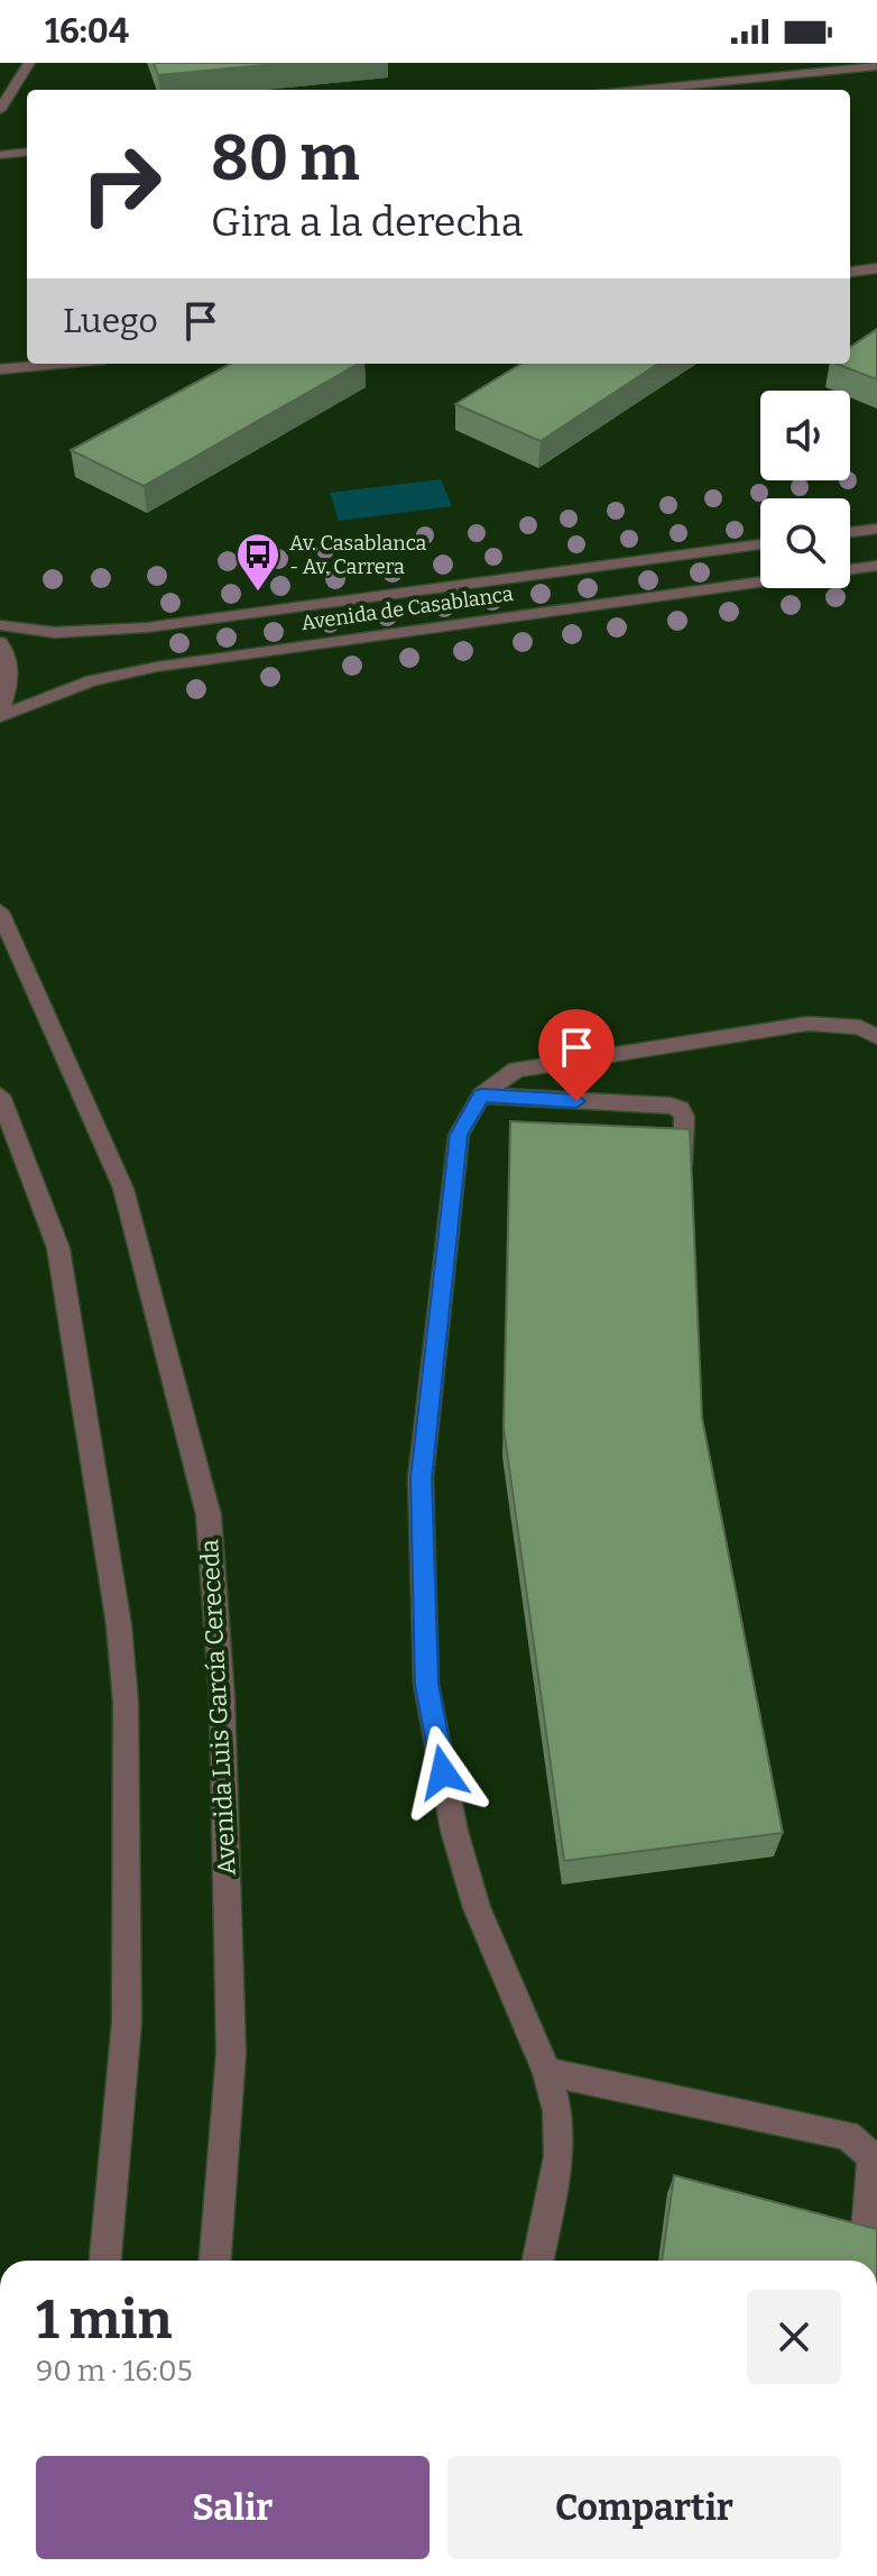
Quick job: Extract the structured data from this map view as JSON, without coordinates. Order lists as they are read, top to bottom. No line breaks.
{"streets":{"street":["Avenida de Casablanca","Avenida Luis García Cereceda"]},"places":{"bus stop":["Av. Casablanca - Av. Carrera"]},"page":{"status":"16:04","turn":["80 m","Gira a la derecha"],"then":"Luego","heading":["1 min","90 m · 16:05"],"buttons":["Salir","Compartir"]}}
